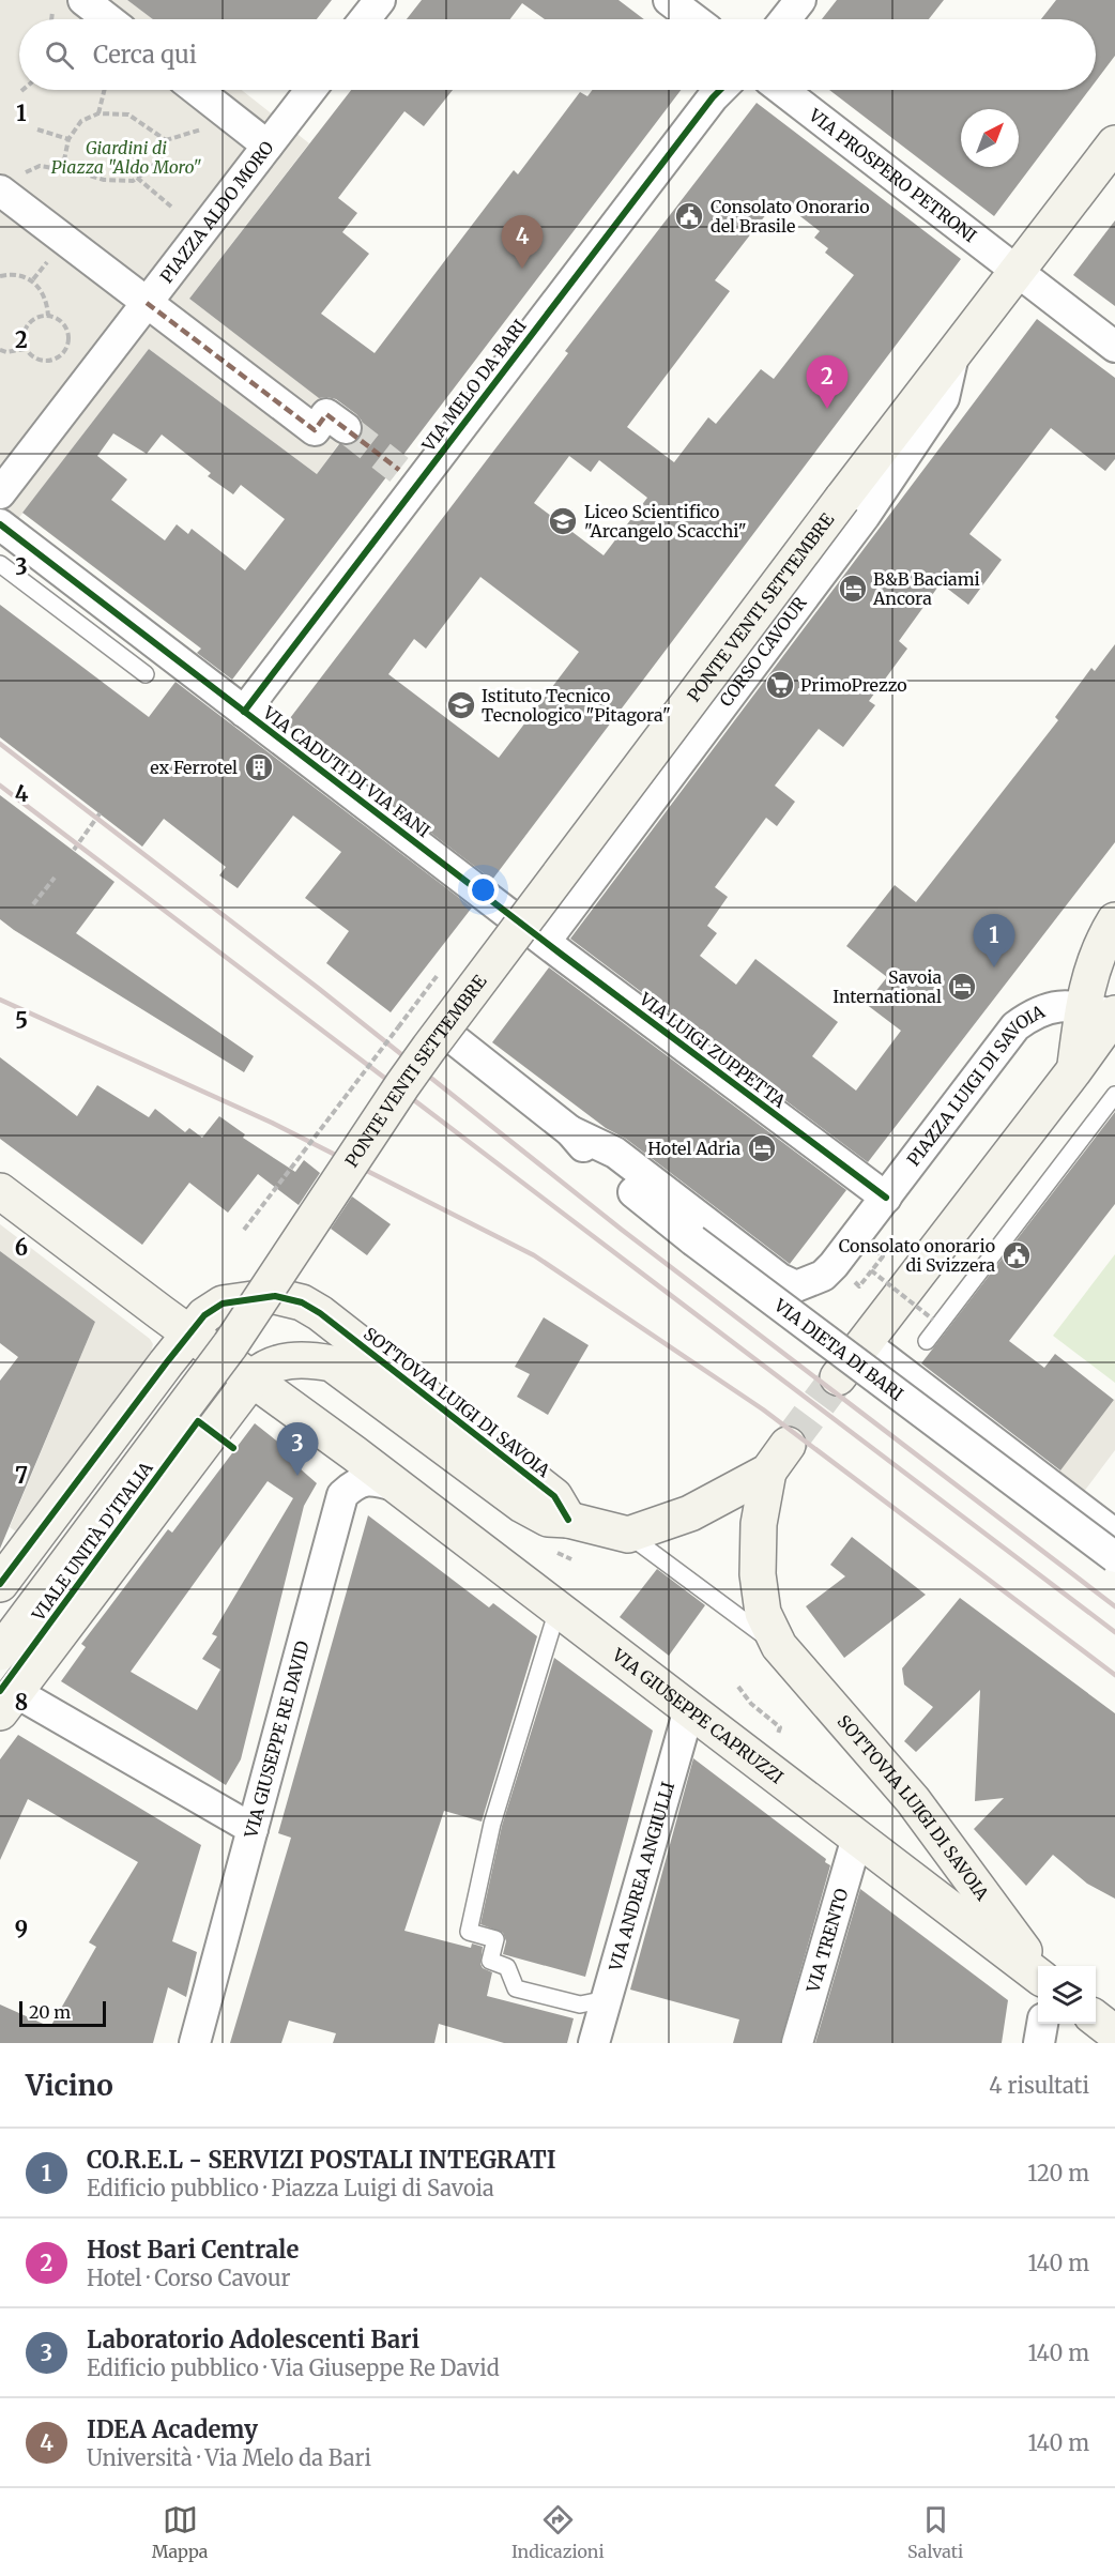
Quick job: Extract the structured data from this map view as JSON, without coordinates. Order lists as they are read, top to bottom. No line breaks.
{"streets":{"main road":["PONTE VENTI SETTEMBRE","CORSO CAVOUR","SOTTOVIA LUIGI DI SAVOIA","VIALE UNITÀ D'ITALIA","VIA GIUSEPPE CAPRUZZI"],"street":["VIA PROSPERO PETRONI","PIAZZA ALDO MORO","VIA MELO DA BARI","VIA CADUTI DI VIA FANI","VIA LUIGI ZUPPETTA","PIAZZA LUIGI DI SAVOIA","VIA DIETA DI BARI","VIA GIUSEPPE RE DAVID","VIA ANDREA ANGIULLI","VIA TRENTO"]},"crossings":[["VIA PROSPERO PETRONI","CORSO CAVOUR"],["VIA MELO DA BARI","VIA CADUTI DI VIA FANI"],["PONTE VENTI SETTEMBRE","CORSO CAVOUR"],["CORSO CAVOUR","VIA CADUTI DI VIA FANI"],["CORSO CAVOUR","VIA LUIGI ZUPPETTA"],["CORSO CAVOUR","VIA DIETA DI BARI"],["VIA CADUTI DI VIA FANI","VIA LUIGI ZUPPETTA"],["VIA CADUTI DI VIA FANI","VIA DIETA DI BARI"],["VIA LUIGI ZUPPETTA","PIAZZA LUIGI DI SAVOIA"],["VIA LUIGI ZUPPETTA","VIA DIETA DI BARI"],["PIAZZA LUIGI DI SAVOIA","VIA DIETA DI BARI"],["SOTTOVIA LUIGI DI SAVOIA","VIALE UNITÀ D'ITALIA"],["SOTTOVIA LUIGI DI SAVOIA","VIA GIUSEPPE CAPRUZZI"],["VIALE UNITÀ D'ITALIA","VIA GIUSEPPE CAPRUZZI"],["VIA GIUSEPPE CAPRUZZI","VIA GIUSEPPE RE DAVID"],["VIA GIUSEPPE CAPRUZZI","VIA ANDREA ANGIULLI"],["VIA GIUSEPPE CAPRUZZI","VIA TRENTO"]],"parks":["Giardini di Piazza \"Aldo Moro\""],"places":{"public building":["Consolato Onorario del Brasile","Consolato onorario di Svizzera"],"school or university":["Liceo Scientifico \"Arcangelo Scacchi\"","Istituto Tecnico Tecnologico \"Pitagora\""],"hotel":["B&B Baciami Ancora","Savoia International","Hotel Adria"],"supermarket":["PrimoPrezzo"],"building":["ex Ferrotel"]},"scale_bar":"20 m","north":"top right","page":{"search":"Cerca qui","pins":["4","2","1","3"],"scale":"20 m","heading":["Vicino","4 risultati"],"list":[{"mark":"1","name":"CO.R.E.L - SERVIZI POSTALI INTEGRATI","note":"Edificio pubblico · Piazza Luigi di Savoia","value":"120 m"},{"mark":"2","name":"Host Bari Centrale","note":"Hotel · Corso Cavour","value":"140 m"},{"mark":"3","name":"Laboratorio Adolescenti Bari","note":"Edificio pubblico · Via Giuseppe Re David","value":"140 m"},{"mark":"4","name":"IDEA Academy","note":"Università · Via Melo da Bari","value":"140 m"}],"nav":["Mappa","Indicazioni","Salvati"]},"grid":{"rows":["1","2","3","4","5","6","7","8","9"]}}
